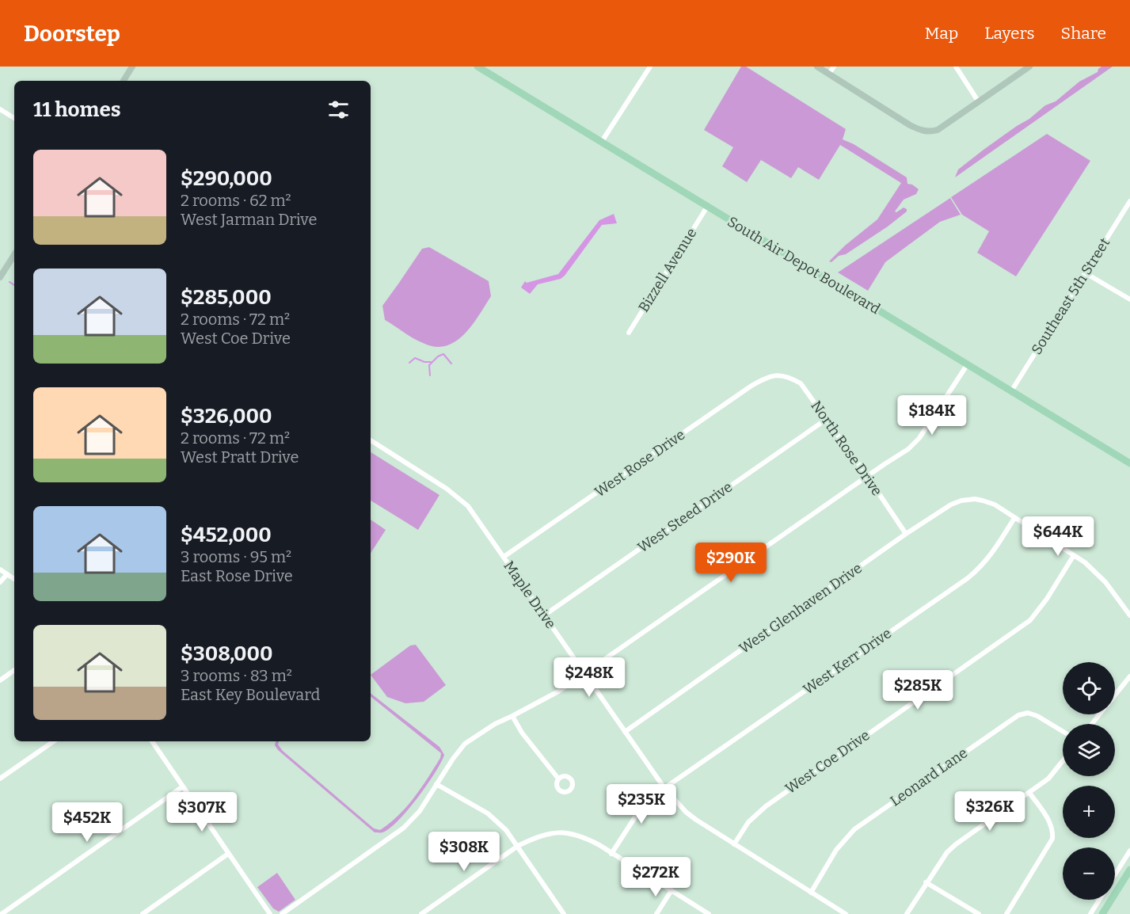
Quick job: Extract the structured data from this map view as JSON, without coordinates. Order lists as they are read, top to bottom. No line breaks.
{"streets":{"main road":["South Air Depot Boulevard"],"street":["Bizzell Avenue","Southeast 5th Street","North Rose Drive","West Rose Drive","West Steed Drive","Maple Drive","West Glenhaven Drive","West Kerr Drive","West Coe Drive","Leonard Lane"]},"crossings":[["South Air Depot Boulevard","Bizzell Avenue"],["South Air Depot Boulevard","Southeast 5th Street"],["North Rose Drive","West Rose Drive"],["North Rose Drive","West Steed Drive"],["North Rose Drive","West Glenhaven Drive"],["West Rose Drive","Maple Drive"],["West Steed Drive","Maple Drive"],["Maple Drive","West Glenhaven Drive"],["Maple Drive","West Kerr Drive"],["Maple Drive","West Coe Drive"],["Maple Drive","Leonard Lane"],["West Glenhaven Drive","West Kerr Drive"]],"page":{"header":"Doorstep","nav":["Map","Layers","Share"],"heading":"11 homes","list":[{"name":"$290,000","note":"2 rooms · 62 m² · West Jarman Drive"},{"name":"$285,000","note":"2 rooms · 72 m² · West Coe Drive"},{"name":"$326,000","note":"2 rooms · 72 m² · West Pratt Drive"},{"name":"$452,000","note":"3 rooms · 95 m² · East Rose Drive"},{"name":"$308,000","note":"3 rooms · 83 m² · East Key Boulevard"}],"price":["$184K","$644K","$290K","$248K","$285K","$235K","$326K","$307K","$452K","$308K","$272K"],"map_buttons":["+","−"]}}
